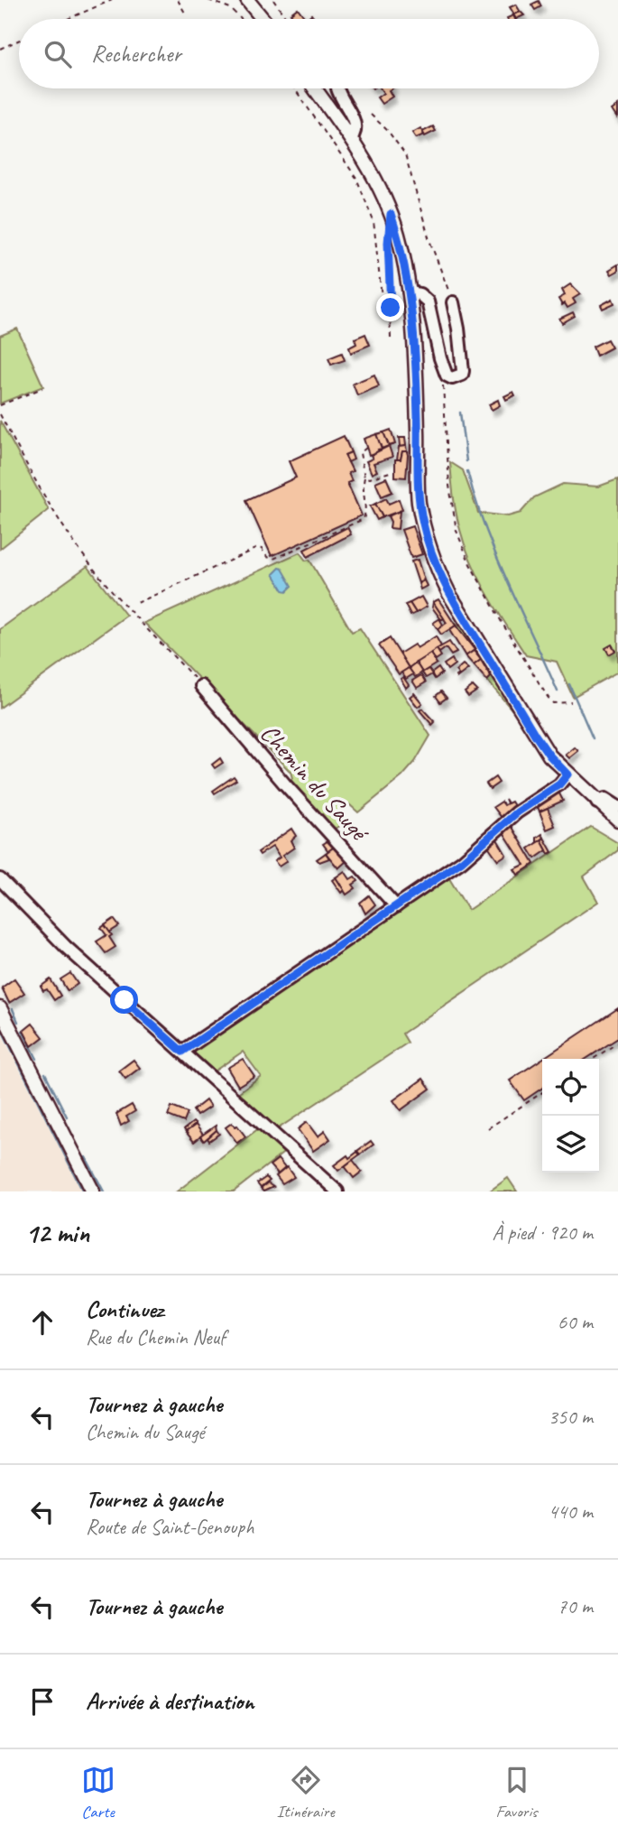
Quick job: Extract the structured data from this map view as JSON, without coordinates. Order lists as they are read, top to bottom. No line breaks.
{"streets":{"street":["Chemin du Saugé"]},"page":{"search":"Rechercher","heading":["12 min","À pied · 920 m"],"list":[["Continuez","Rue du Chemin Neuf","60 m"],["Tournez à gauche","Chemin du Saugé","350 m"],["Tournez à gauche","Route de Saint-Genouph","440 m"],["Tournez à gauche","70 m"],"Arrivée à destination"],"nav":["Carte","Itinéraire","Favoris"]}}
